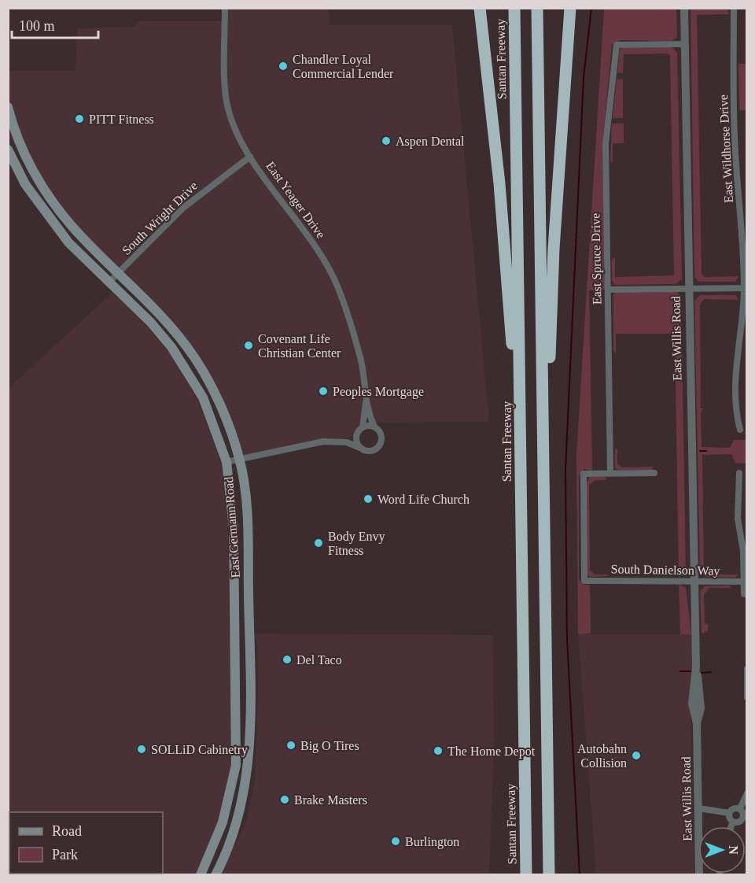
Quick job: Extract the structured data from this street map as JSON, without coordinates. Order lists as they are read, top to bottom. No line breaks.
{"streets":{"highway":["Santan Freeway"],"main road":["East Germann Road"],"street":["East Wildhorse Drive","East Yeager Drive","South Wright Drive","East Spruce Drive","East Willis Road","South Danielson Way"]},"crossings":[["East Yeager Drive","South Wright Drive"],["South Wright Drive","East Germann Road"],["East Spruce Drive","East Willis Road"],["East Spruce Drive","South Danielson Way"],["East Willis Road","South Danielson Way"]],"places":["Chandler Loyal Commercial Lender","PITT Fitness","Aspen Dental","Covenant Life Christian Center","Peoples Mortgage","Word Life Church","Body Envy Fitness","Del Taco","Big O Tires","SOLLiD Cabinetry","The Home Depot","Autobahn Collision","Brake Masters","Burlington"],"legend":["Road","Park"],"scale_bar":"100 m","north":"right"}
